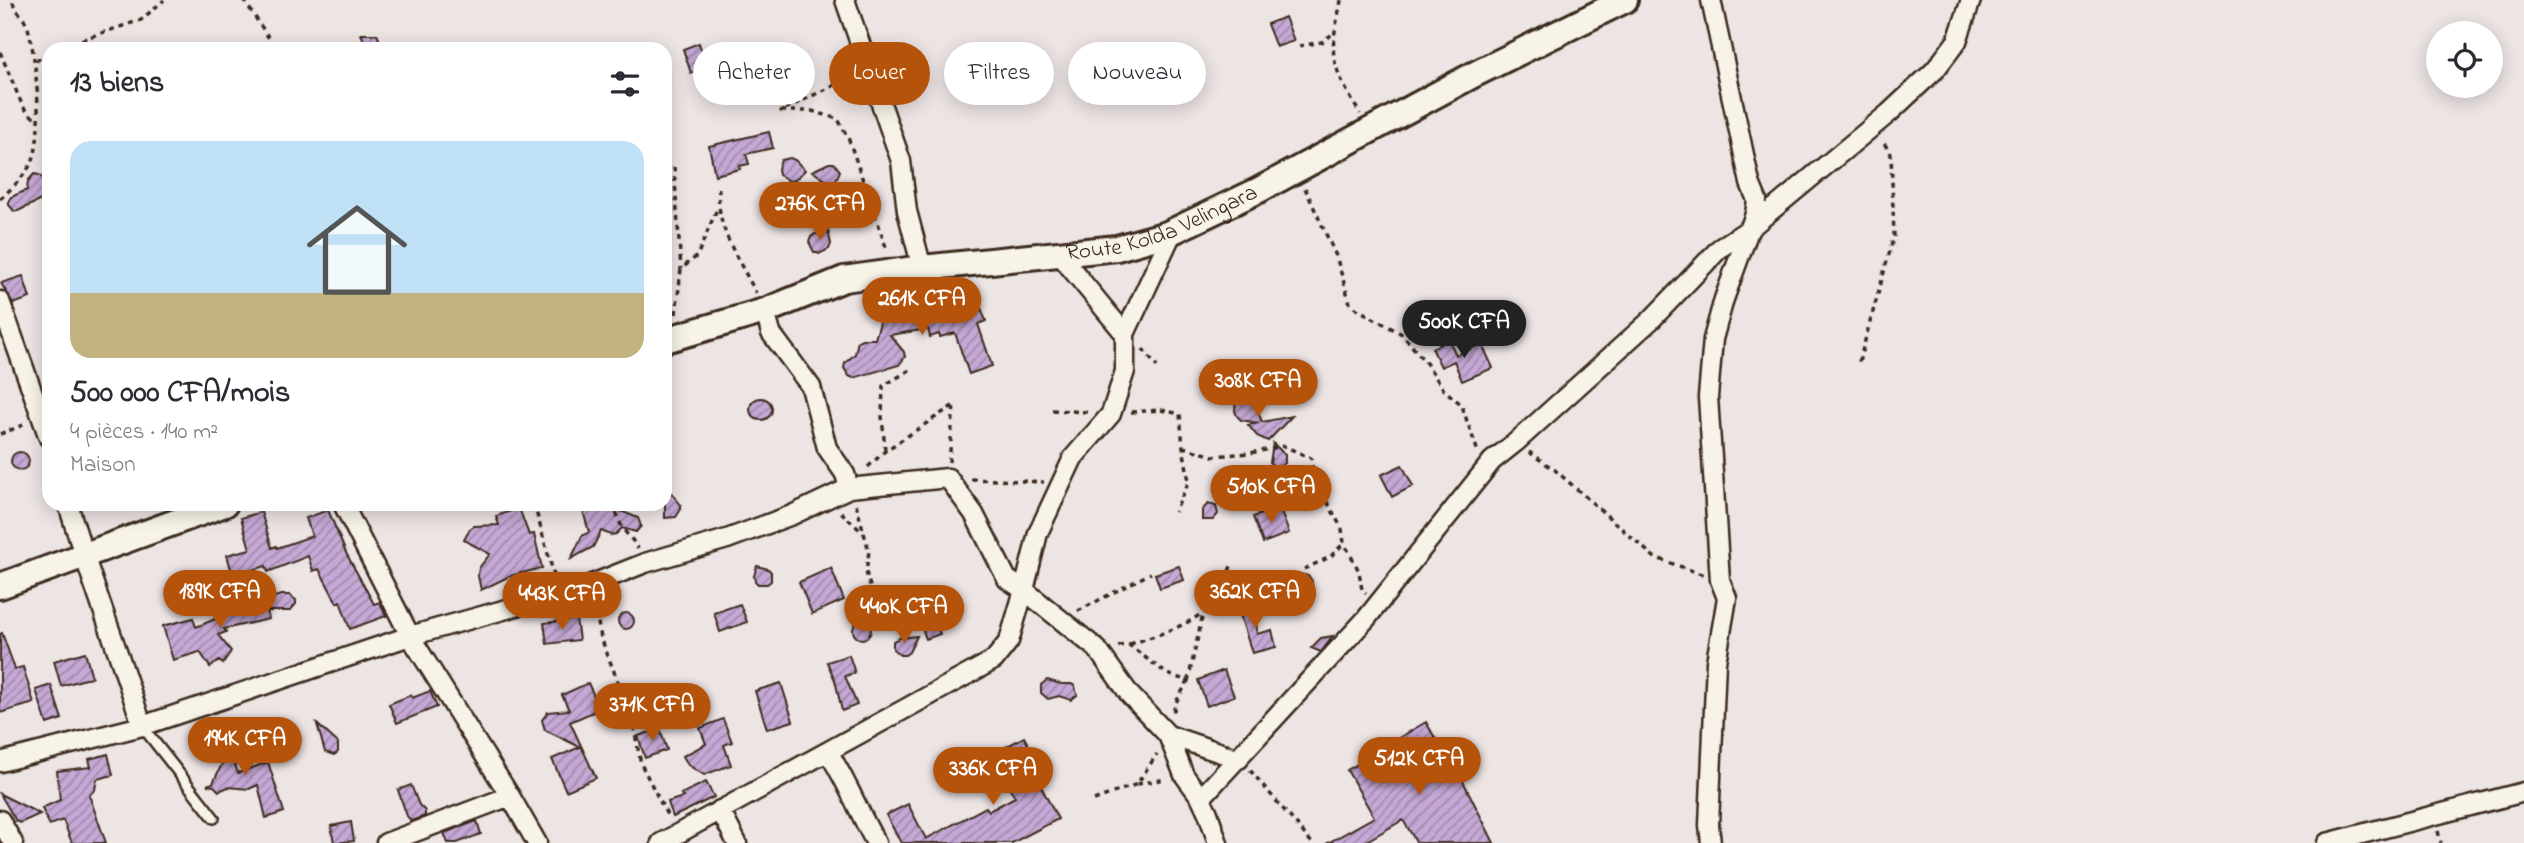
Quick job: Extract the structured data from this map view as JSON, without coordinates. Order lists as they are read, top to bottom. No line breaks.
{"streets":{"main road":["Route Kolda Velingara"]},"page":{"chip":["Acheter","Louer","Filtres","Nouveau"],"heading":"13 biens","list":[{"name":"500 000 CFA/mois","note":"4 pièces · 140 m² · Maison"}],"price":["276K CFA","261K CFA","500K CFA","308K CFA","510K CFA","189K CFA","362K CFA","443K CFA","440K CFA","371K CFA","194K CFA","512K CFA","336K CFA"]}}
